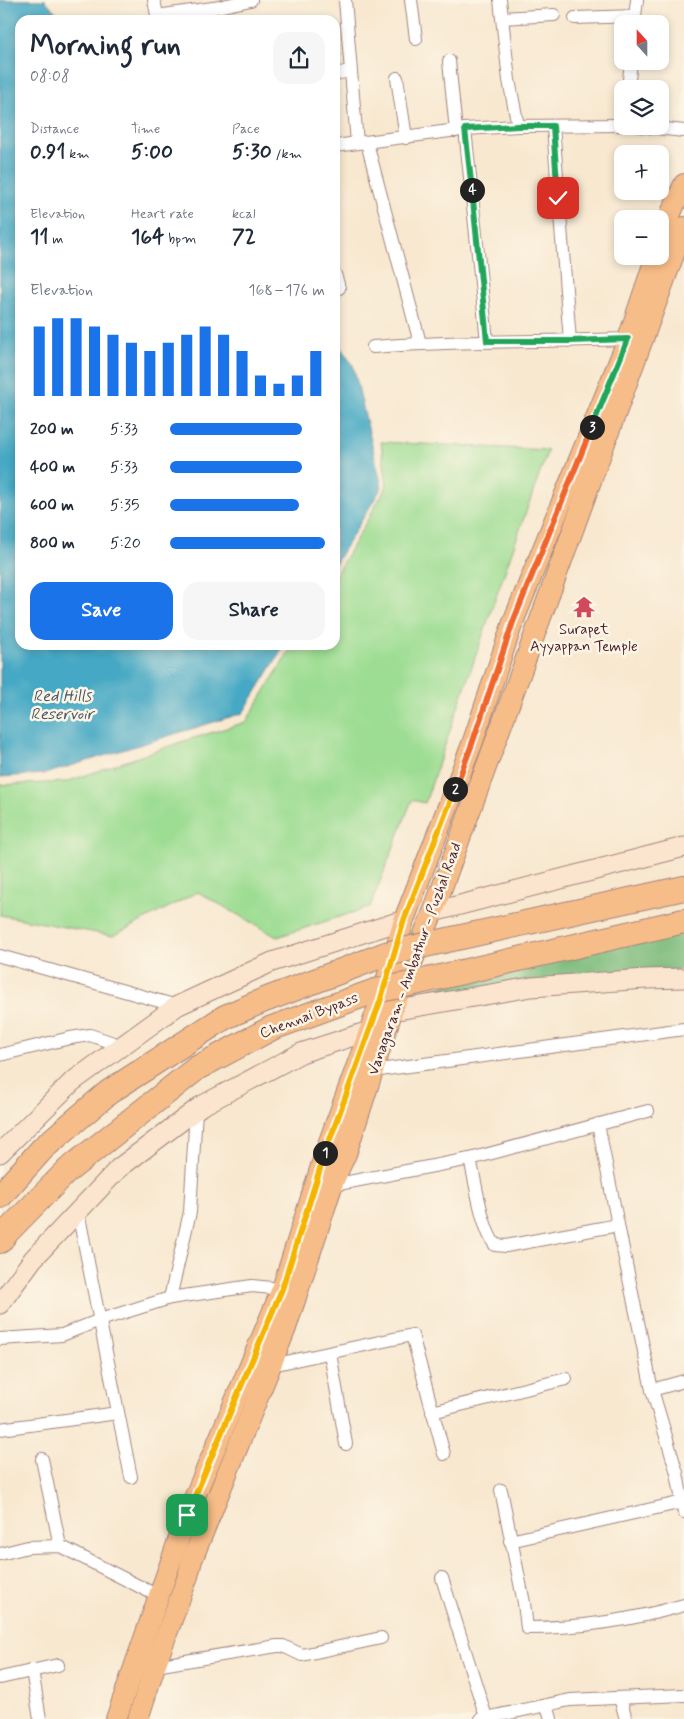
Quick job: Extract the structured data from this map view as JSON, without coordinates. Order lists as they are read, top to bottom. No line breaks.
{"streets":{"highway":["Chennai Bypass"],"main road":["Vanagaram - Ambathur - Puzhal Road"]},"water":["Red Hills Reservoir"],"places":{"temple":["Surapet Ayyappan Temple"]},"north":"top","page":{"map_buttons":["+","−"],"heading":["Morning run","08:08"],"stats":[["Distance","0.91 km"],["Time","5:00"],["Pace","5:30 /km"],["Elevation","11 m"],["Heart rate","164 bpm"],["kcal","72"]],"pins":["4","3","2","1"],"chart":["Elevation","168–176 m"],"list":[{"name":"200 m","note":"5:33"},{"name":"400 m","note":"5:33"},{"name":"600 m","note":"5:35"},{"name":"800 m","note":"5:20"}],"buttons":["Save","Share"]}}
